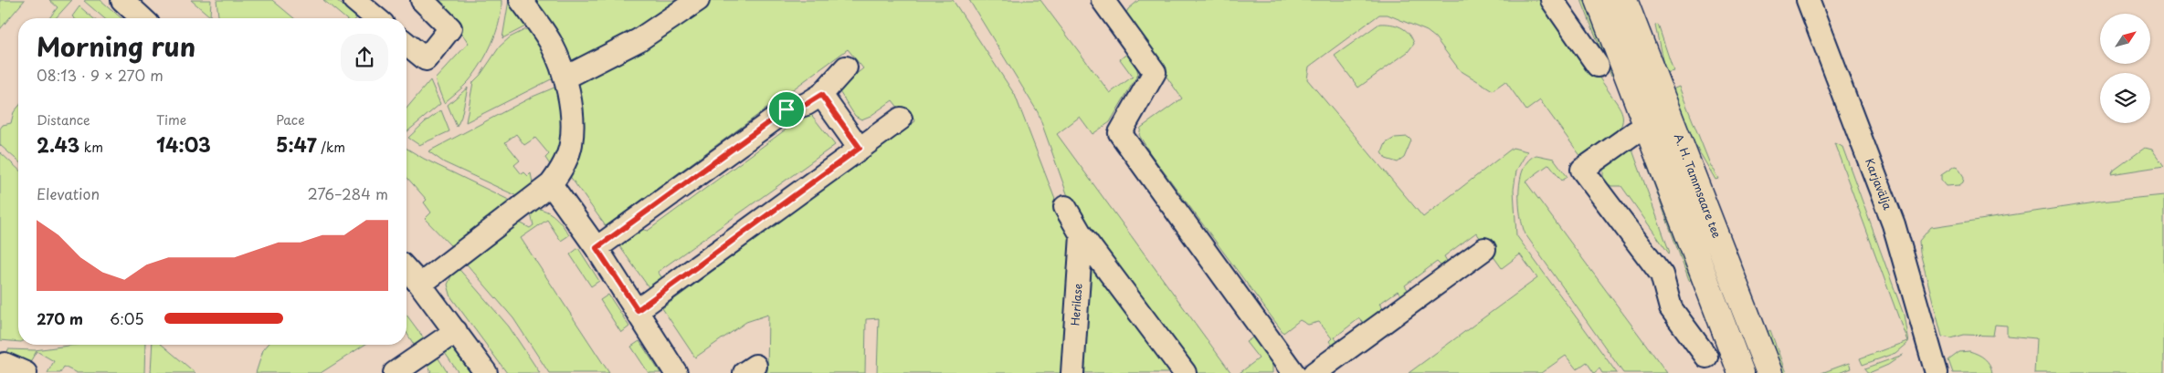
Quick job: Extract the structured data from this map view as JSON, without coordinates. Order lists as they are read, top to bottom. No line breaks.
{"streets":{"main road":["A. H. Tammsaare tee"],"street":["Karjavälja","Herilase"]},"north":"top right","page":{"heading":["Morning run","08:13 · 9 × 270 m"],"stats":[["Distance","2.43 km"],["Time","14:03"],["Pace","5:47 /km"]],"chart":["Elevation","276–284 m"],"list":[{"name":"270 m","note":"6:05"}]}}
